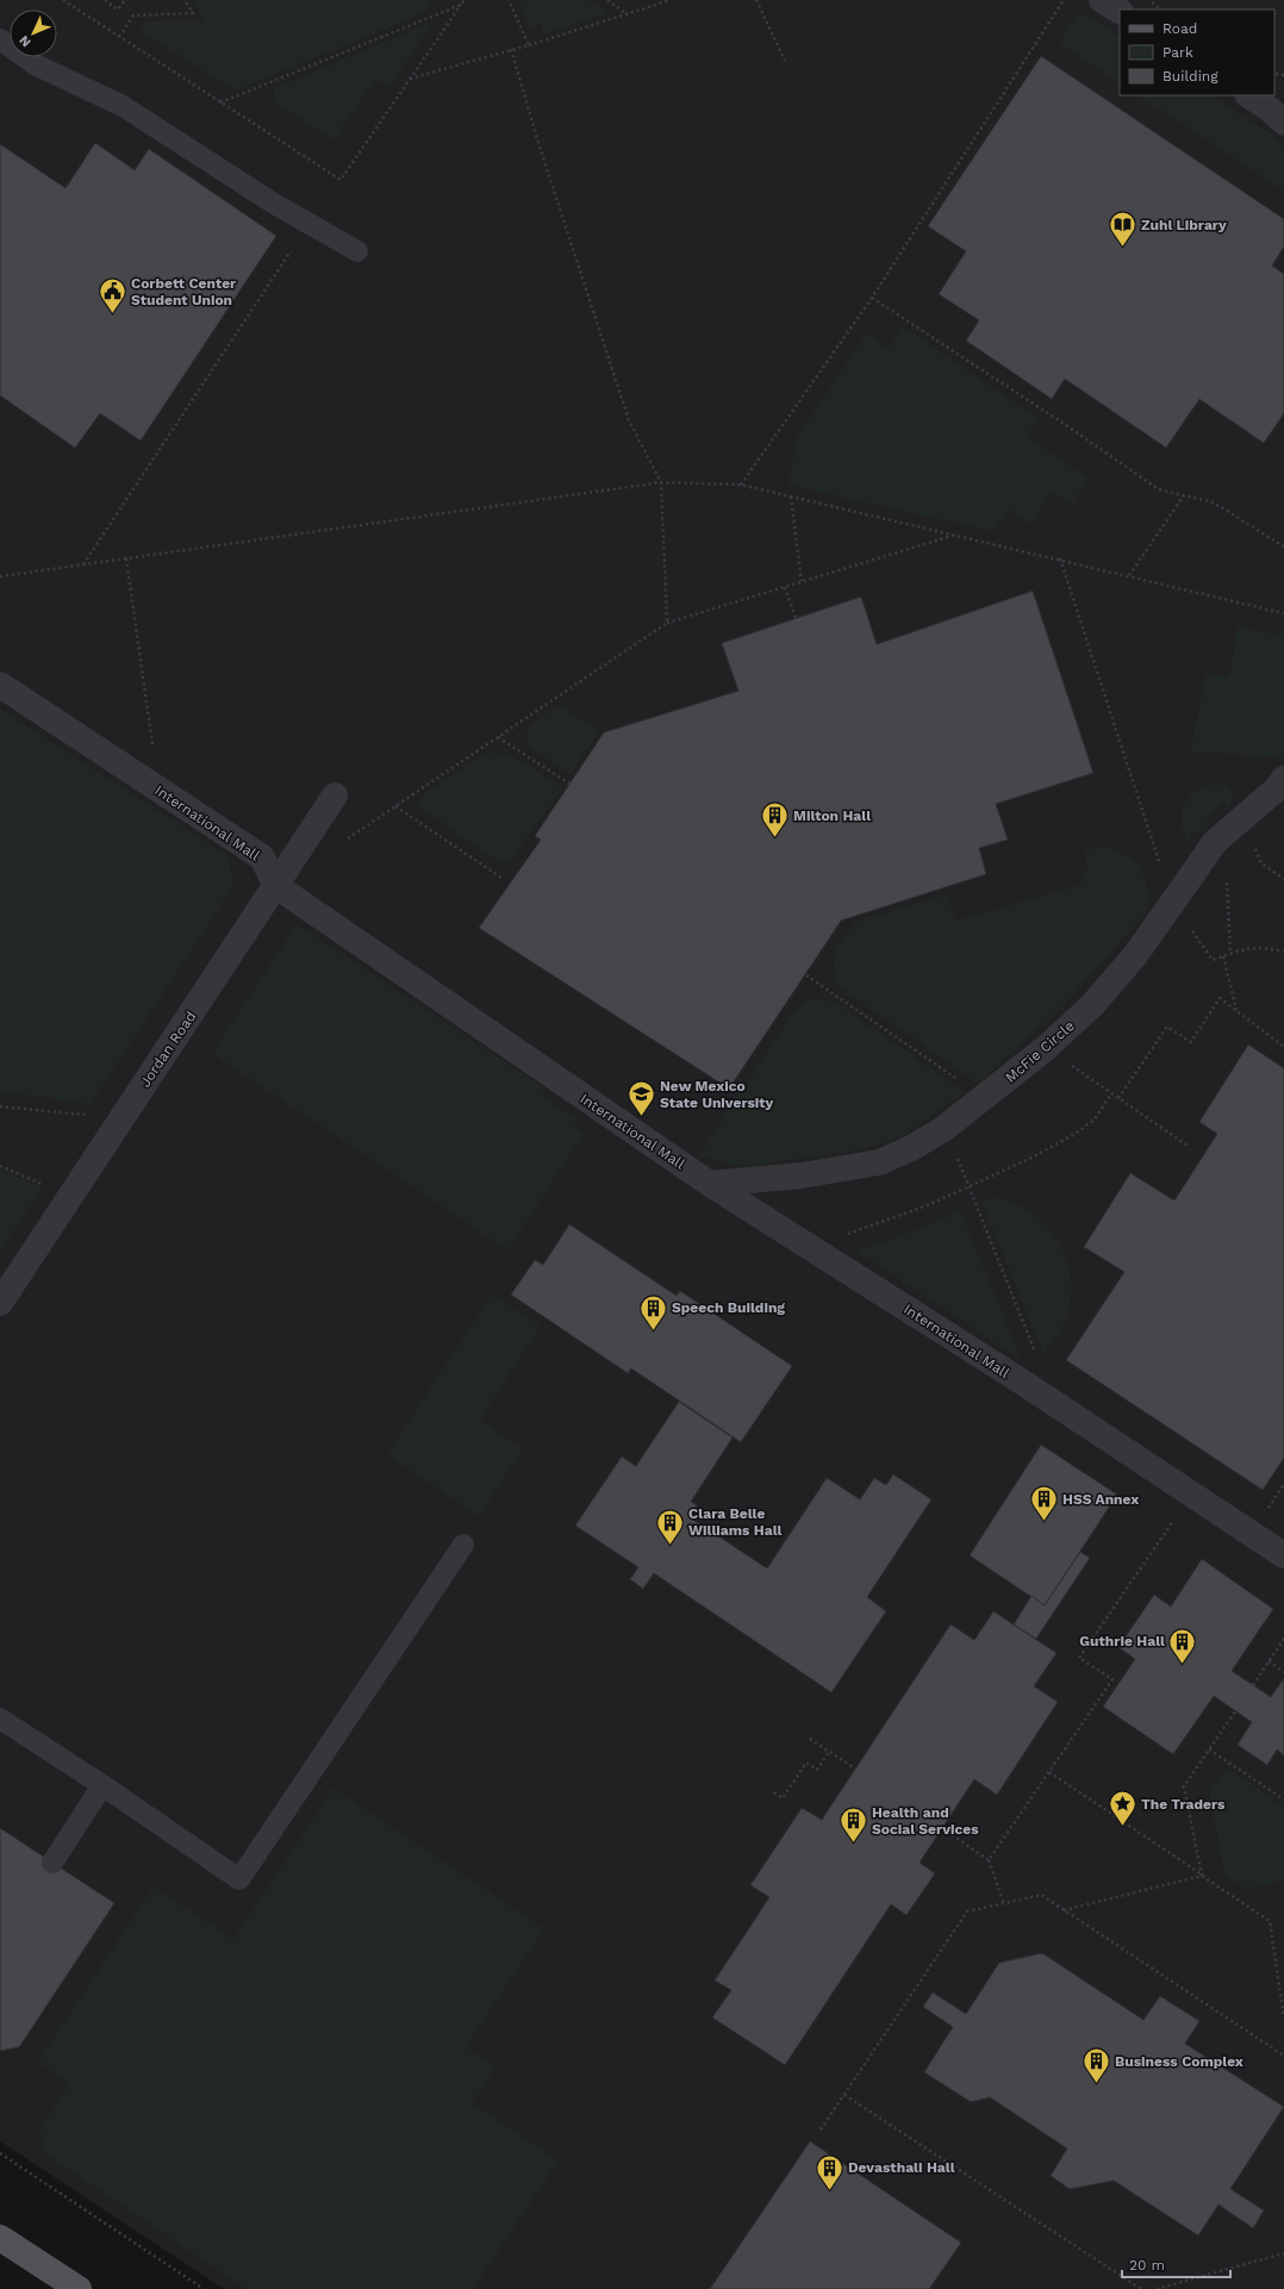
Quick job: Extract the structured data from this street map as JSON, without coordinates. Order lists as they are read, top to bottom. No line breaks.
{"streets":{"street":["International Mall","Jordan Road","McFie Circle"]},"crossings":[["International Mall","Jordan Road"],["International Mall","McFie Circle"]],"places":{"library":["Zuhl Library"],"public building":["Corbett Center Student Union"],"building":["Milton Hall","Speech Building","HSS Annex","Clara Belle Williams Hall","Guthrie Hall","Health and Social Services","Business Complex","Devasthali Hall"],"school or university":["New Mexico State University"],"place":["The Traders"]},"legend":["Road","Park","Building"],"scale_bar":"20 m","north":"bottom left"}
